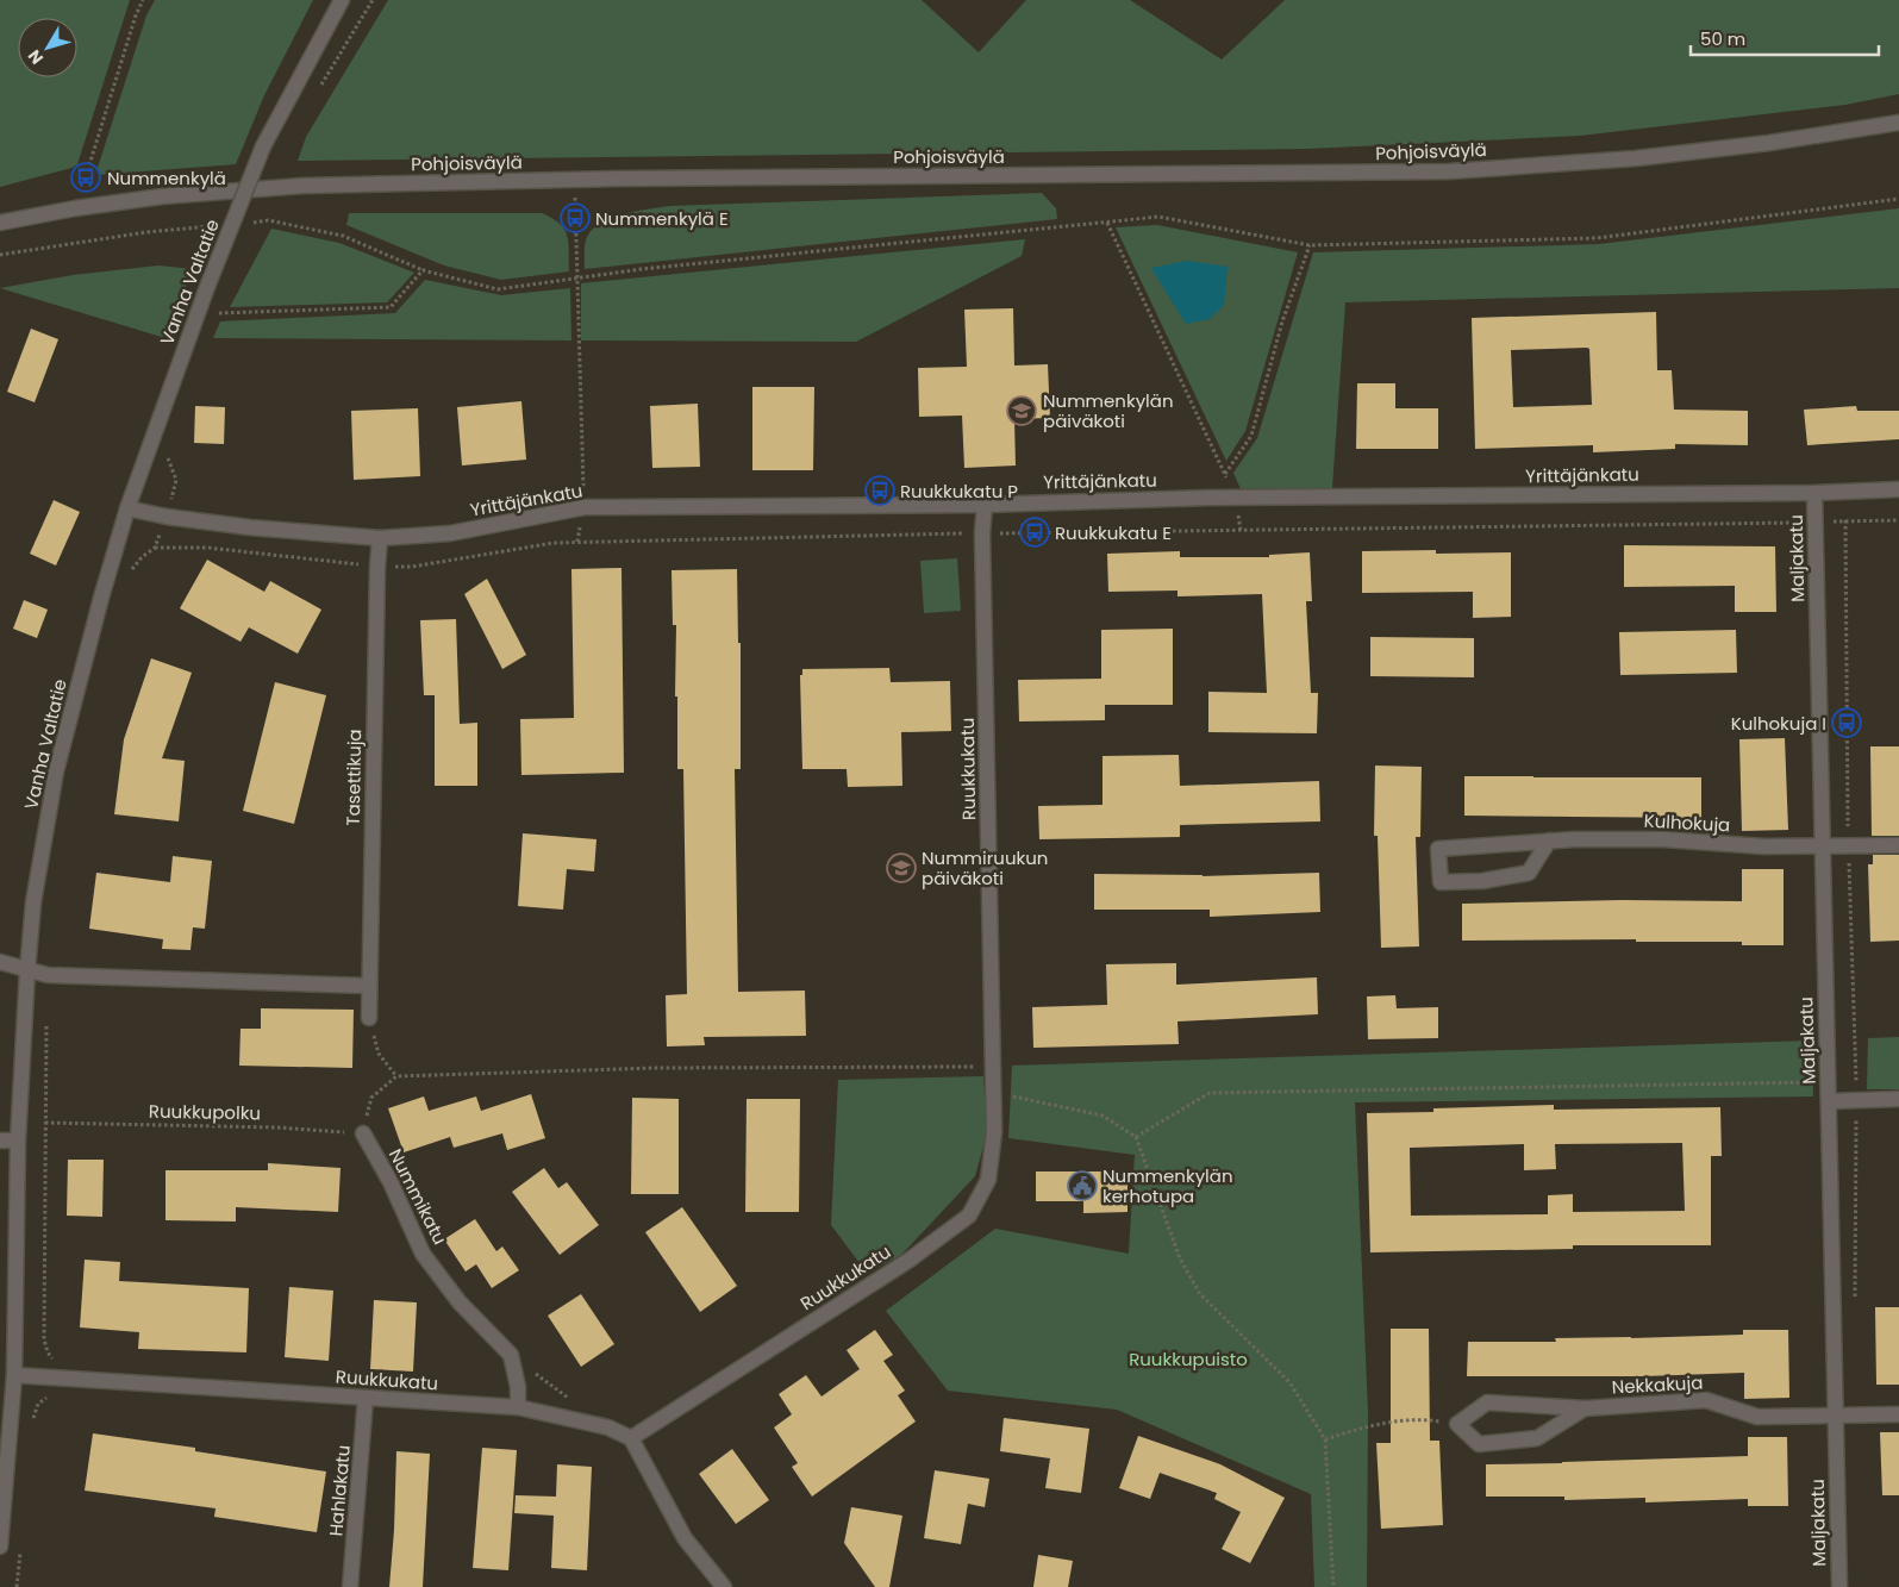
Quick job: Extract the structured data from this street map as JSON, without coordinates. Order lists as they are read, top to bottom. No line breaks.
{"streets":{"street":["Pohjoisväylä","Vanha Valtatie","Yrittäjänkatu","Maljakatu","Ruukkukatu","Tasettikuja","Kulhokuja","Nummikatu","Nekkakuja","Hahlakatu"],"path":["Ruukkupolku"]},"crossings":[["Vanha Valtatie","Yrittäjänkatu"],["Yrittäjänkatu","Maljakatu"],["Yrittäjänkatu","Ruukkukatu"],["Yrittäjänkatu","Tasettikuja"],["Maljakatu","Kulhokuja"],["Maljakatu","Nekkakuja"],["Ruukkukatu","Hahlakatu"],["Ruukkupolku","Nummikatu"]],"parks":["Ruukkupuisto"],"places":{"bus stop":["Nummenkylä","Nummenkylä E","Ruukkukatu P","Ruukkukatu E","Kulhokuja I"],"school or university":["Nummenkylän päiväkoti","Nummiruukun päiväkoti"],"public building":["Nummenkylän kerhotupa"]},"scale_bar":"50 m","north":"bottom left"}
